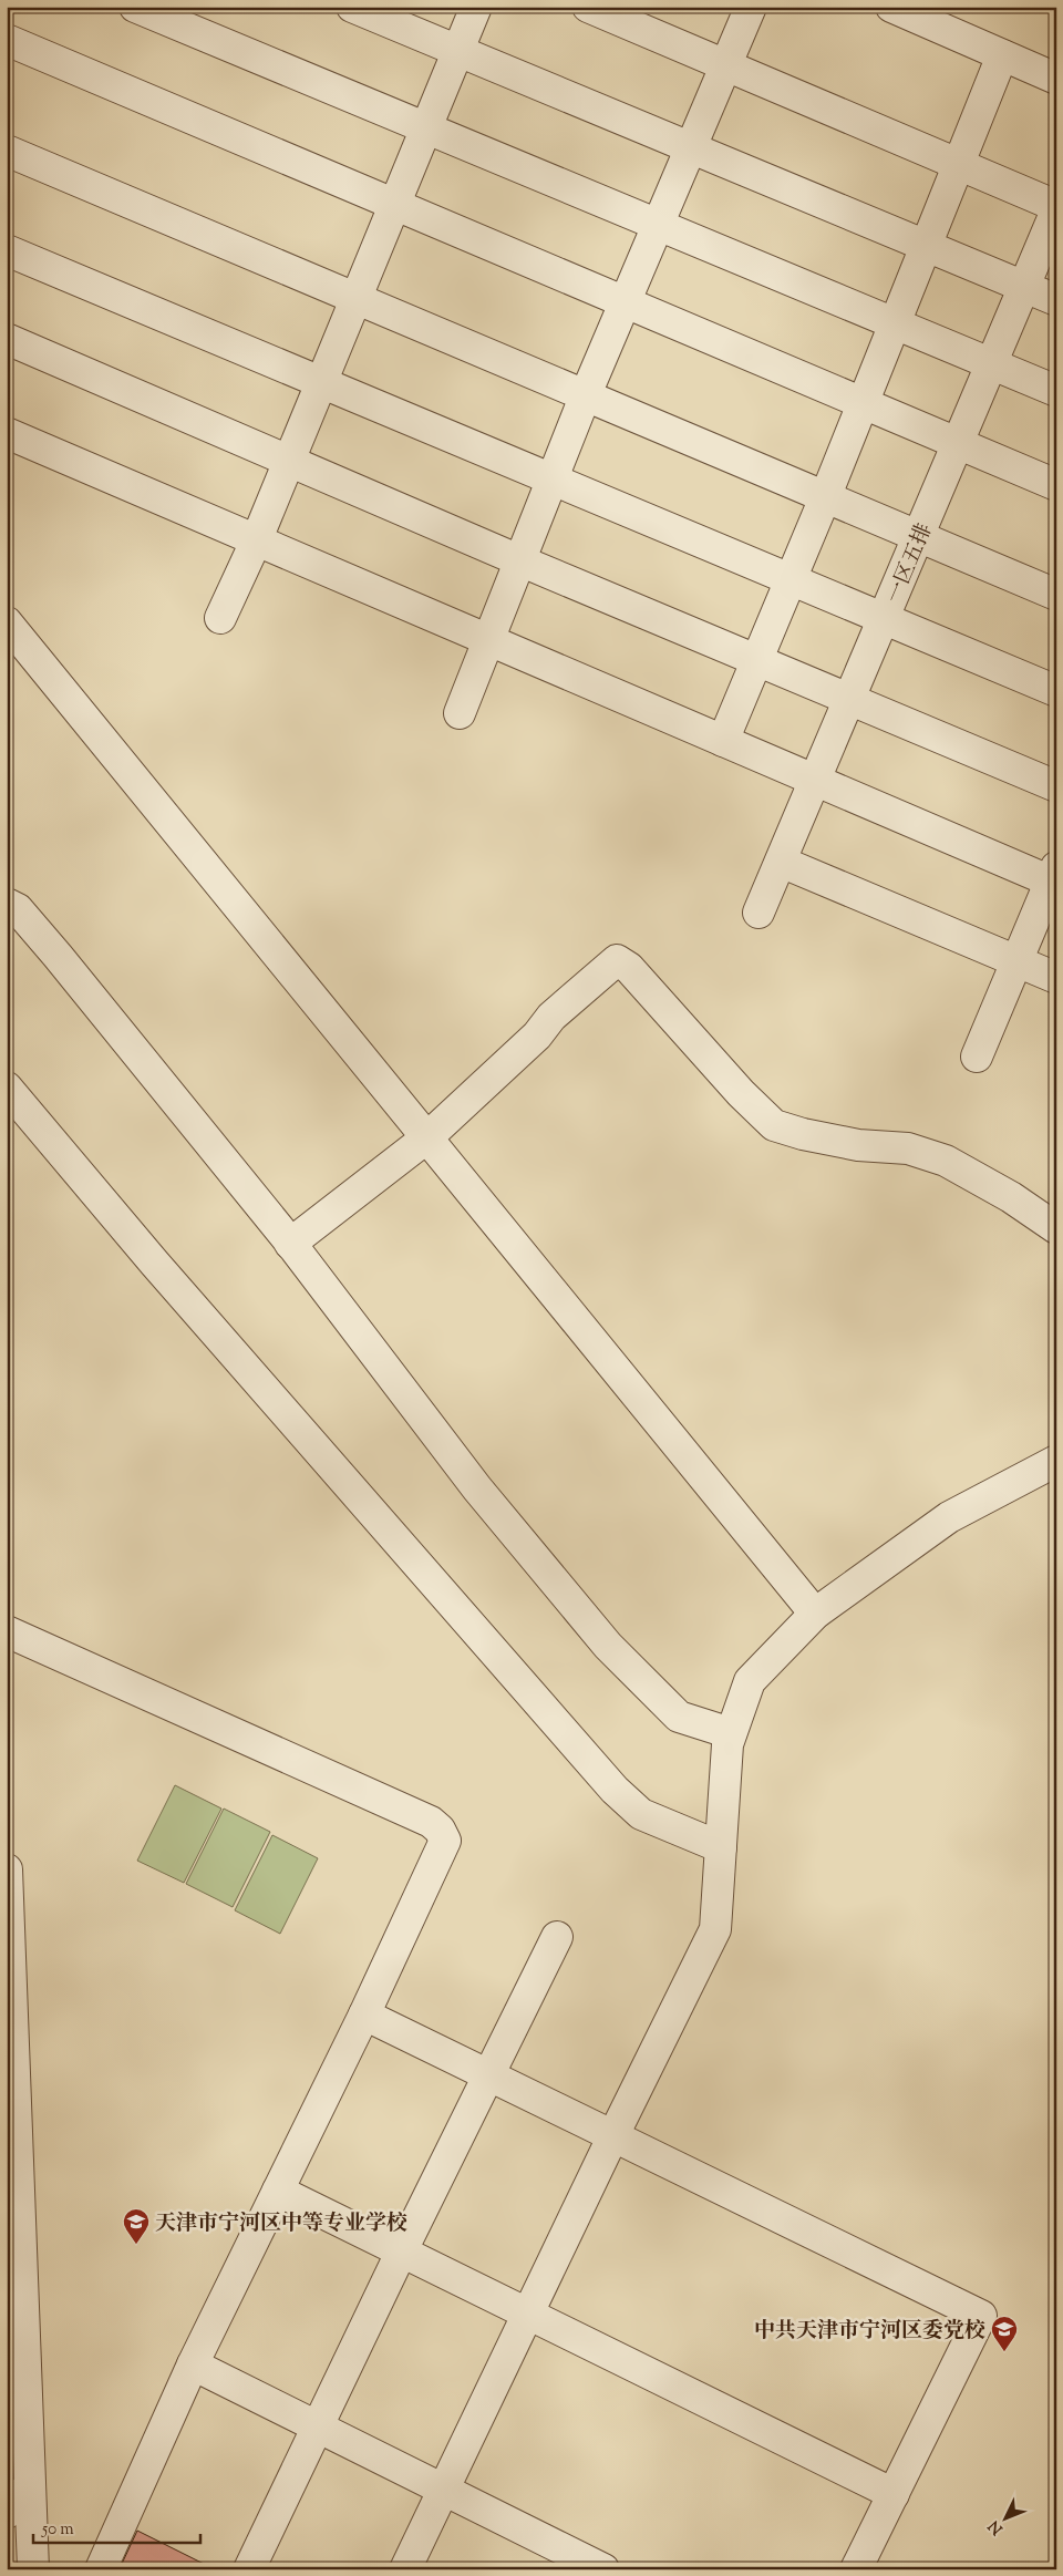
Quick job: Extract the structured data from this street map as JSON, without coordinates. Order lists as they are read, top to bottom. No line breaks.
{"streets":{"street":["一区五排"]},"places":{"school or university":["天津市宁河区中等专业学校","中共天津市宁河区委党校"]},"scale_bar":"50 m","north":"bottom left"}
